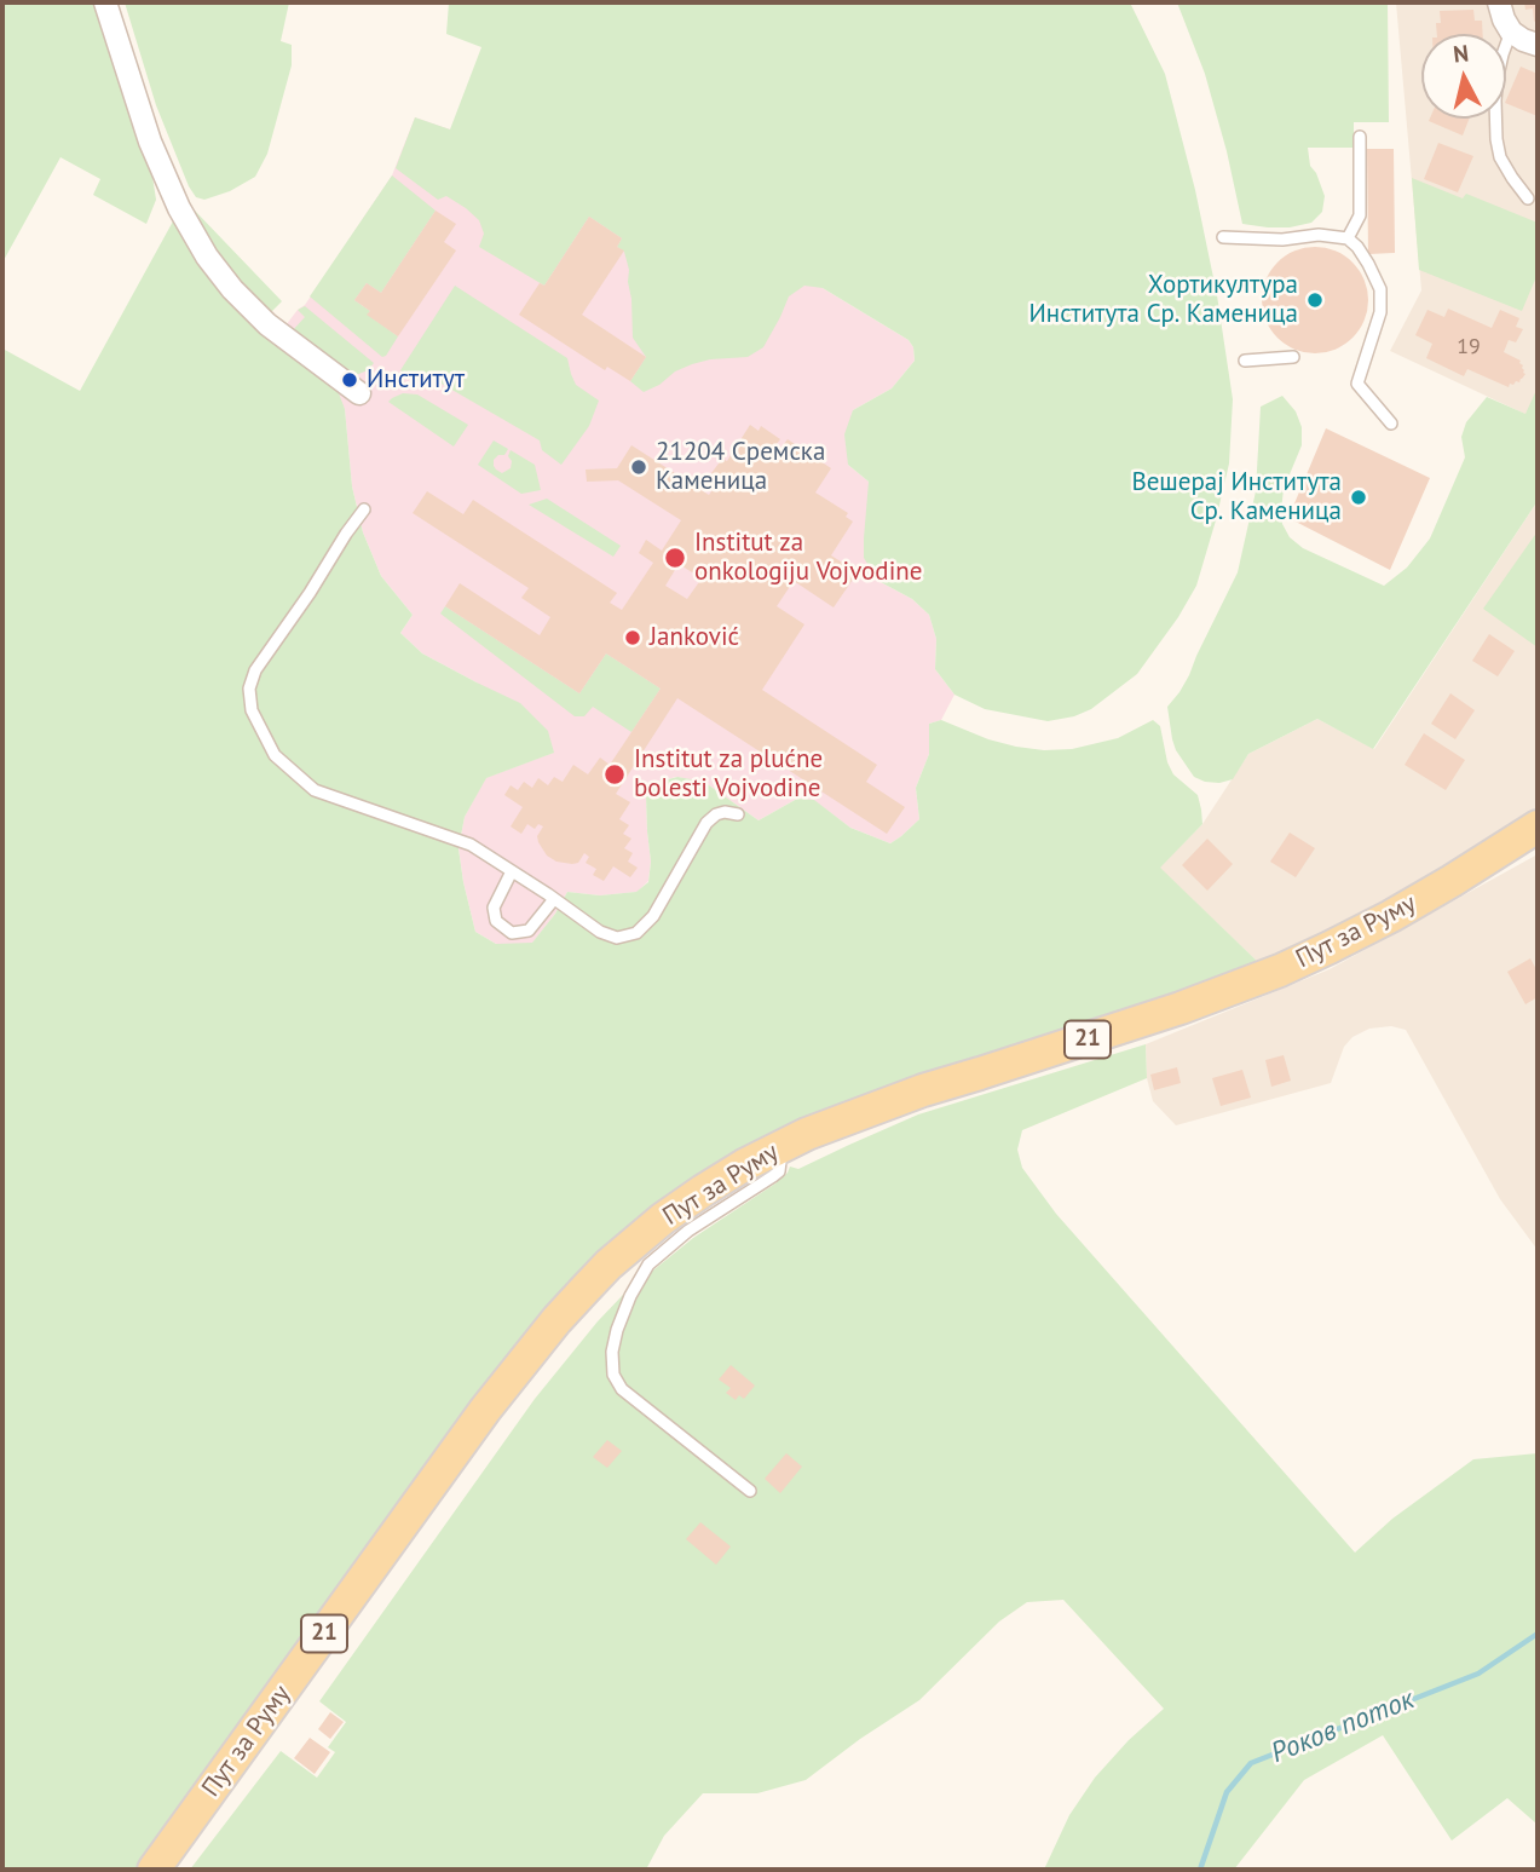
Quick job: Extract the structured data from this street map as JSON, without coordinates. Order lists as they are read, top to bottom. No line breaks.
{"streets":{"main road":["Пут за Руму","21"]},"water":["Роков поток"],"places":["Хортикултура Института Ср. Каменица","Институт","21204 Сремска Каменица","Вешерај Института Ср. Каменица","Institut za onkologiju Vojvodine","Janković","Institut za plućne bolesti Vojvodine"],"house_numbers":["19"],"north":"top"}
